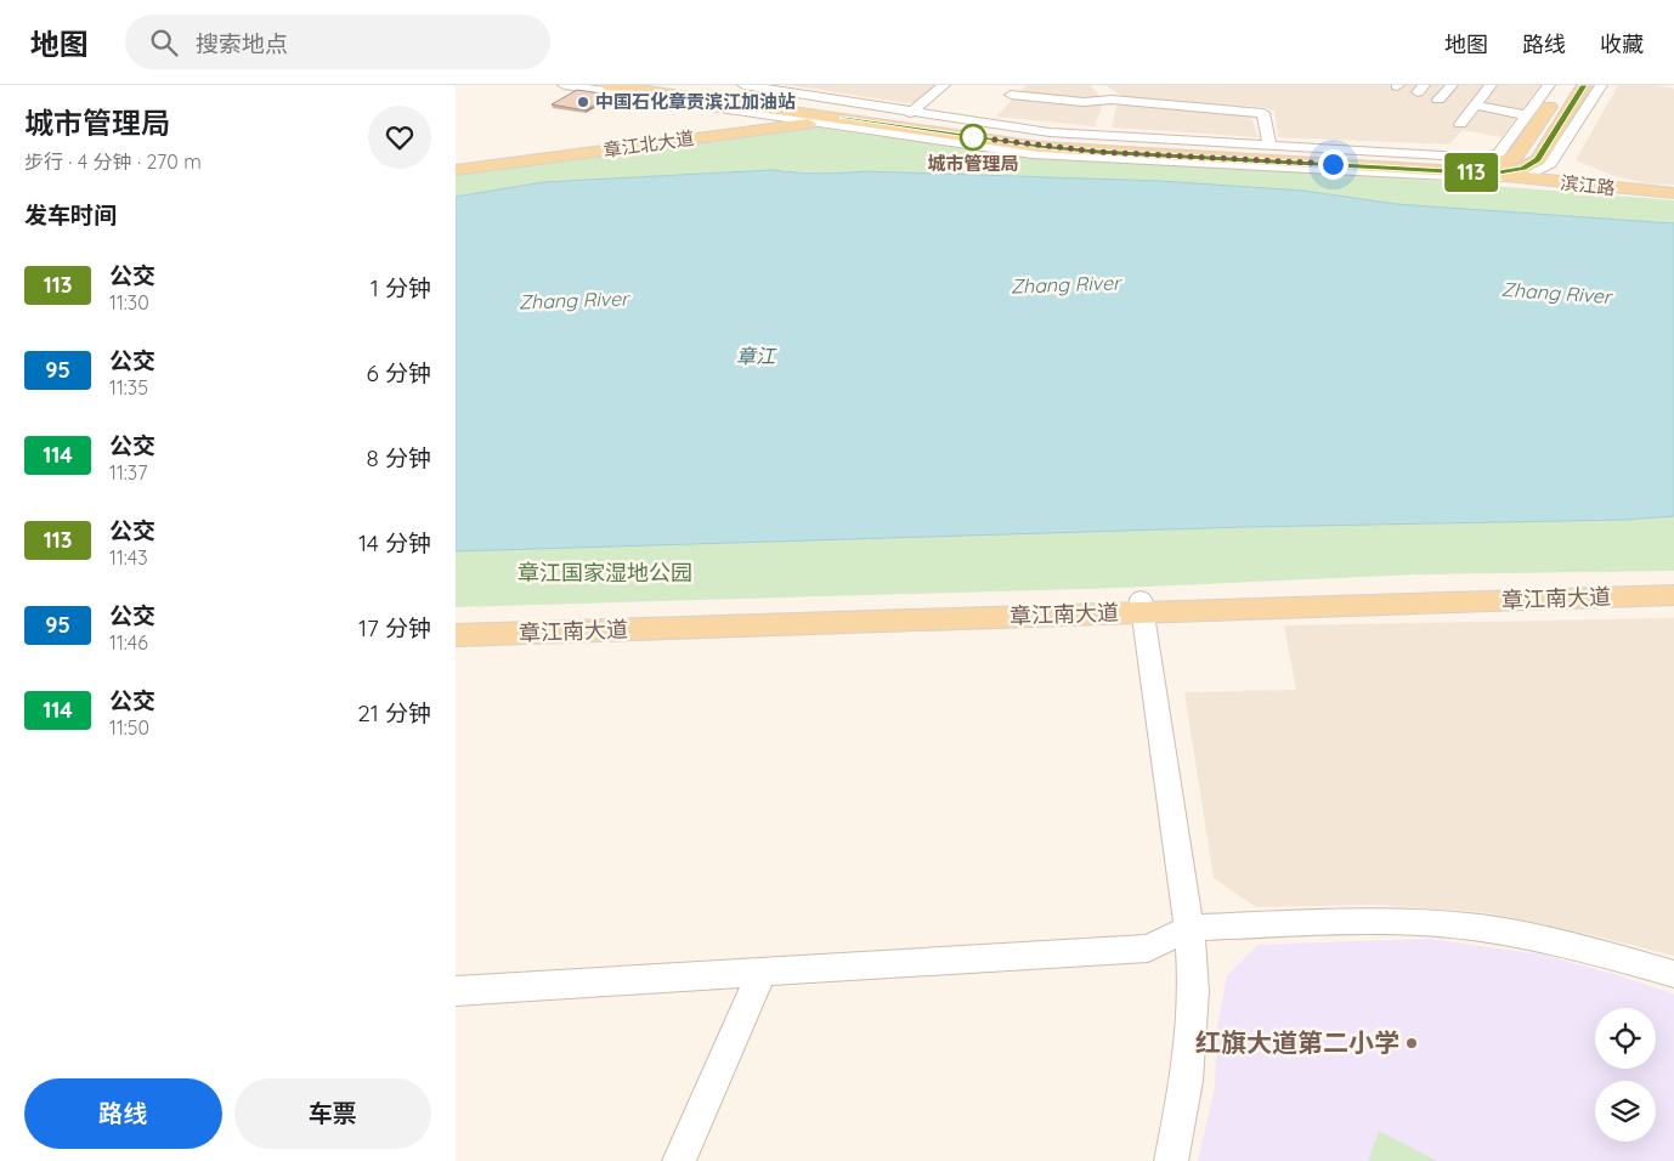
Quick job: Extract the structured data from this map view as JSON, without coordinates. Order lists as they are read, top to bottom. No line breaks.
{"streets":{"main road":["章江北大道","滨江路","章江南大道"]},"water":["Zhang River","章江"],"parks":["章江国家湿地公园"],"places":["中国石化章贡滨江加油站","城市管理局","红旗大道第二小学"],"lines":["bus line 113"],"page":{"header":"地图","search":"搜索地点","nav":["地图","路线","收藏"],"heading":[["城市管理局","步行 · 4 分钟 · 270 m"],"发车时间"],"on_map":"113","list":[{"mark":"113","name":"公交","note":"11:30","value":"1 分钟"},{"mark":"95","name":"公交","note":"11:35","value":"6 分钟"},{"mark":"114","name":"公交","note":"11:37","value":"8 分钟"},{"mark":"113","name":"公交","note":"11:43","value":"14 分钟"},{"mark":"95","name":"公交","note":"11:46","value":"17 分钟"},{"mark":"114","name":"公交","note":"11:50","value":"21 分钟"}],"buttons":["路线","车票"]}}
